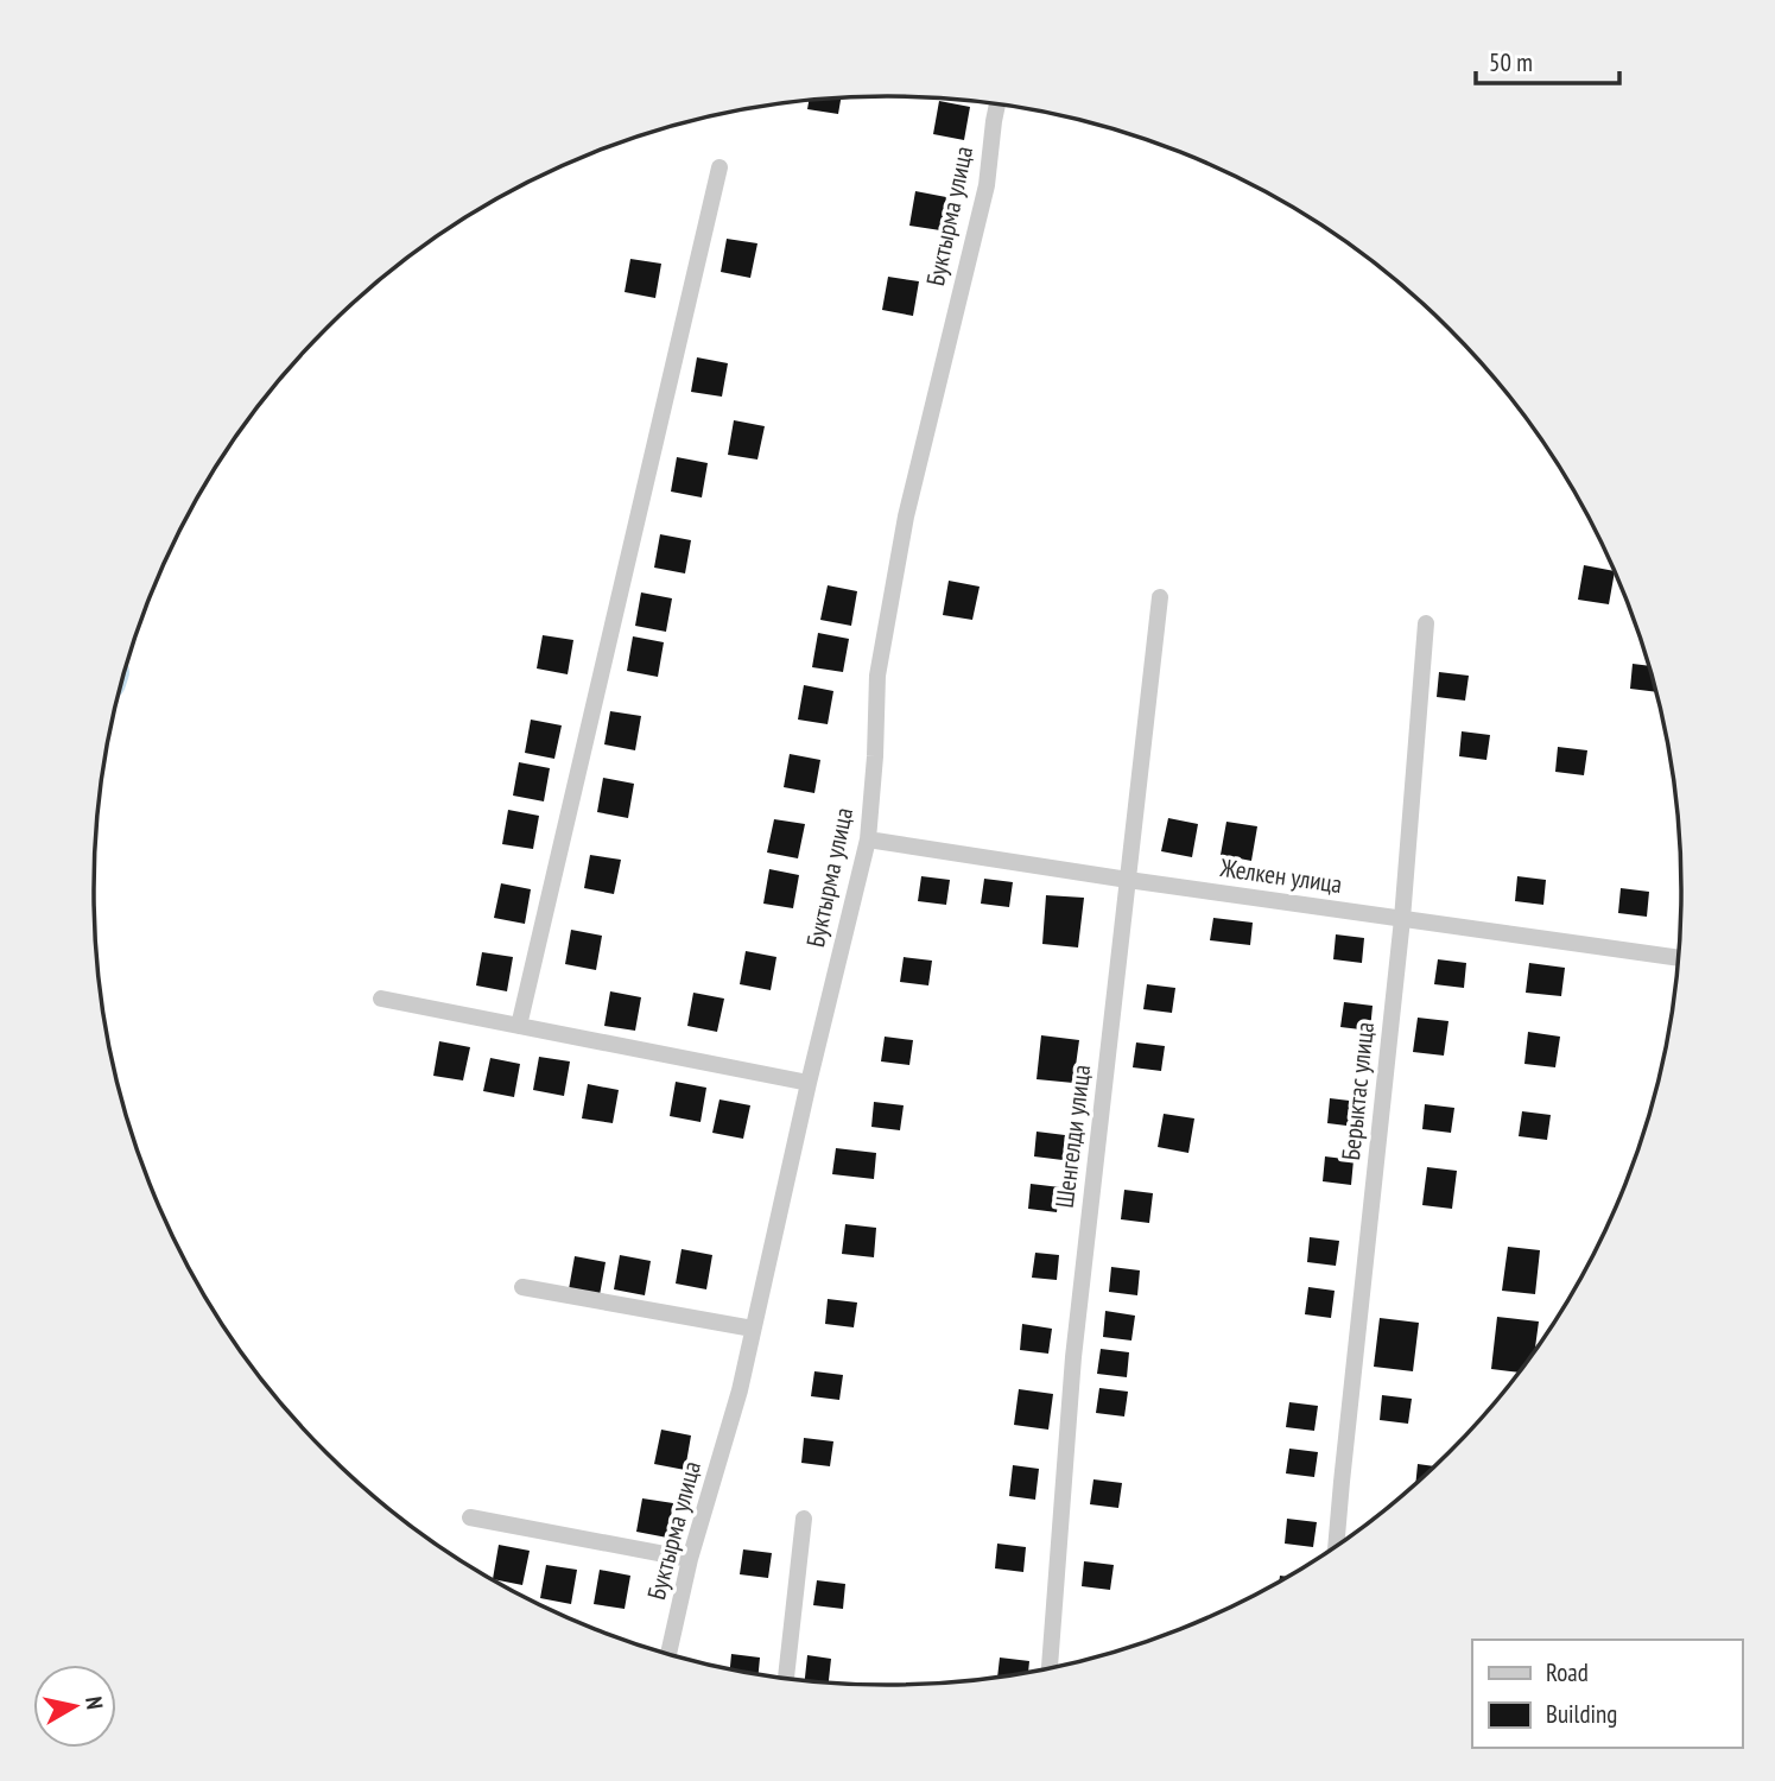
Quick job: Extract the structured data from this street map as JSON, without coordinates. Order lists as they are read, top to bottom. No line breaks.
{"streets":{"street":["Буктырма улица","Желкен улица","Берыктас улица","Шенгелди улица"]},"crossings":[["Буктырма улица","Желкен улица"],["Желкен улица","Берыктас улица"],["Желкен улица","Шенгелди улица"]],"legend":["Road","Building"],"scale_bar":"50 m","north":"right"}
